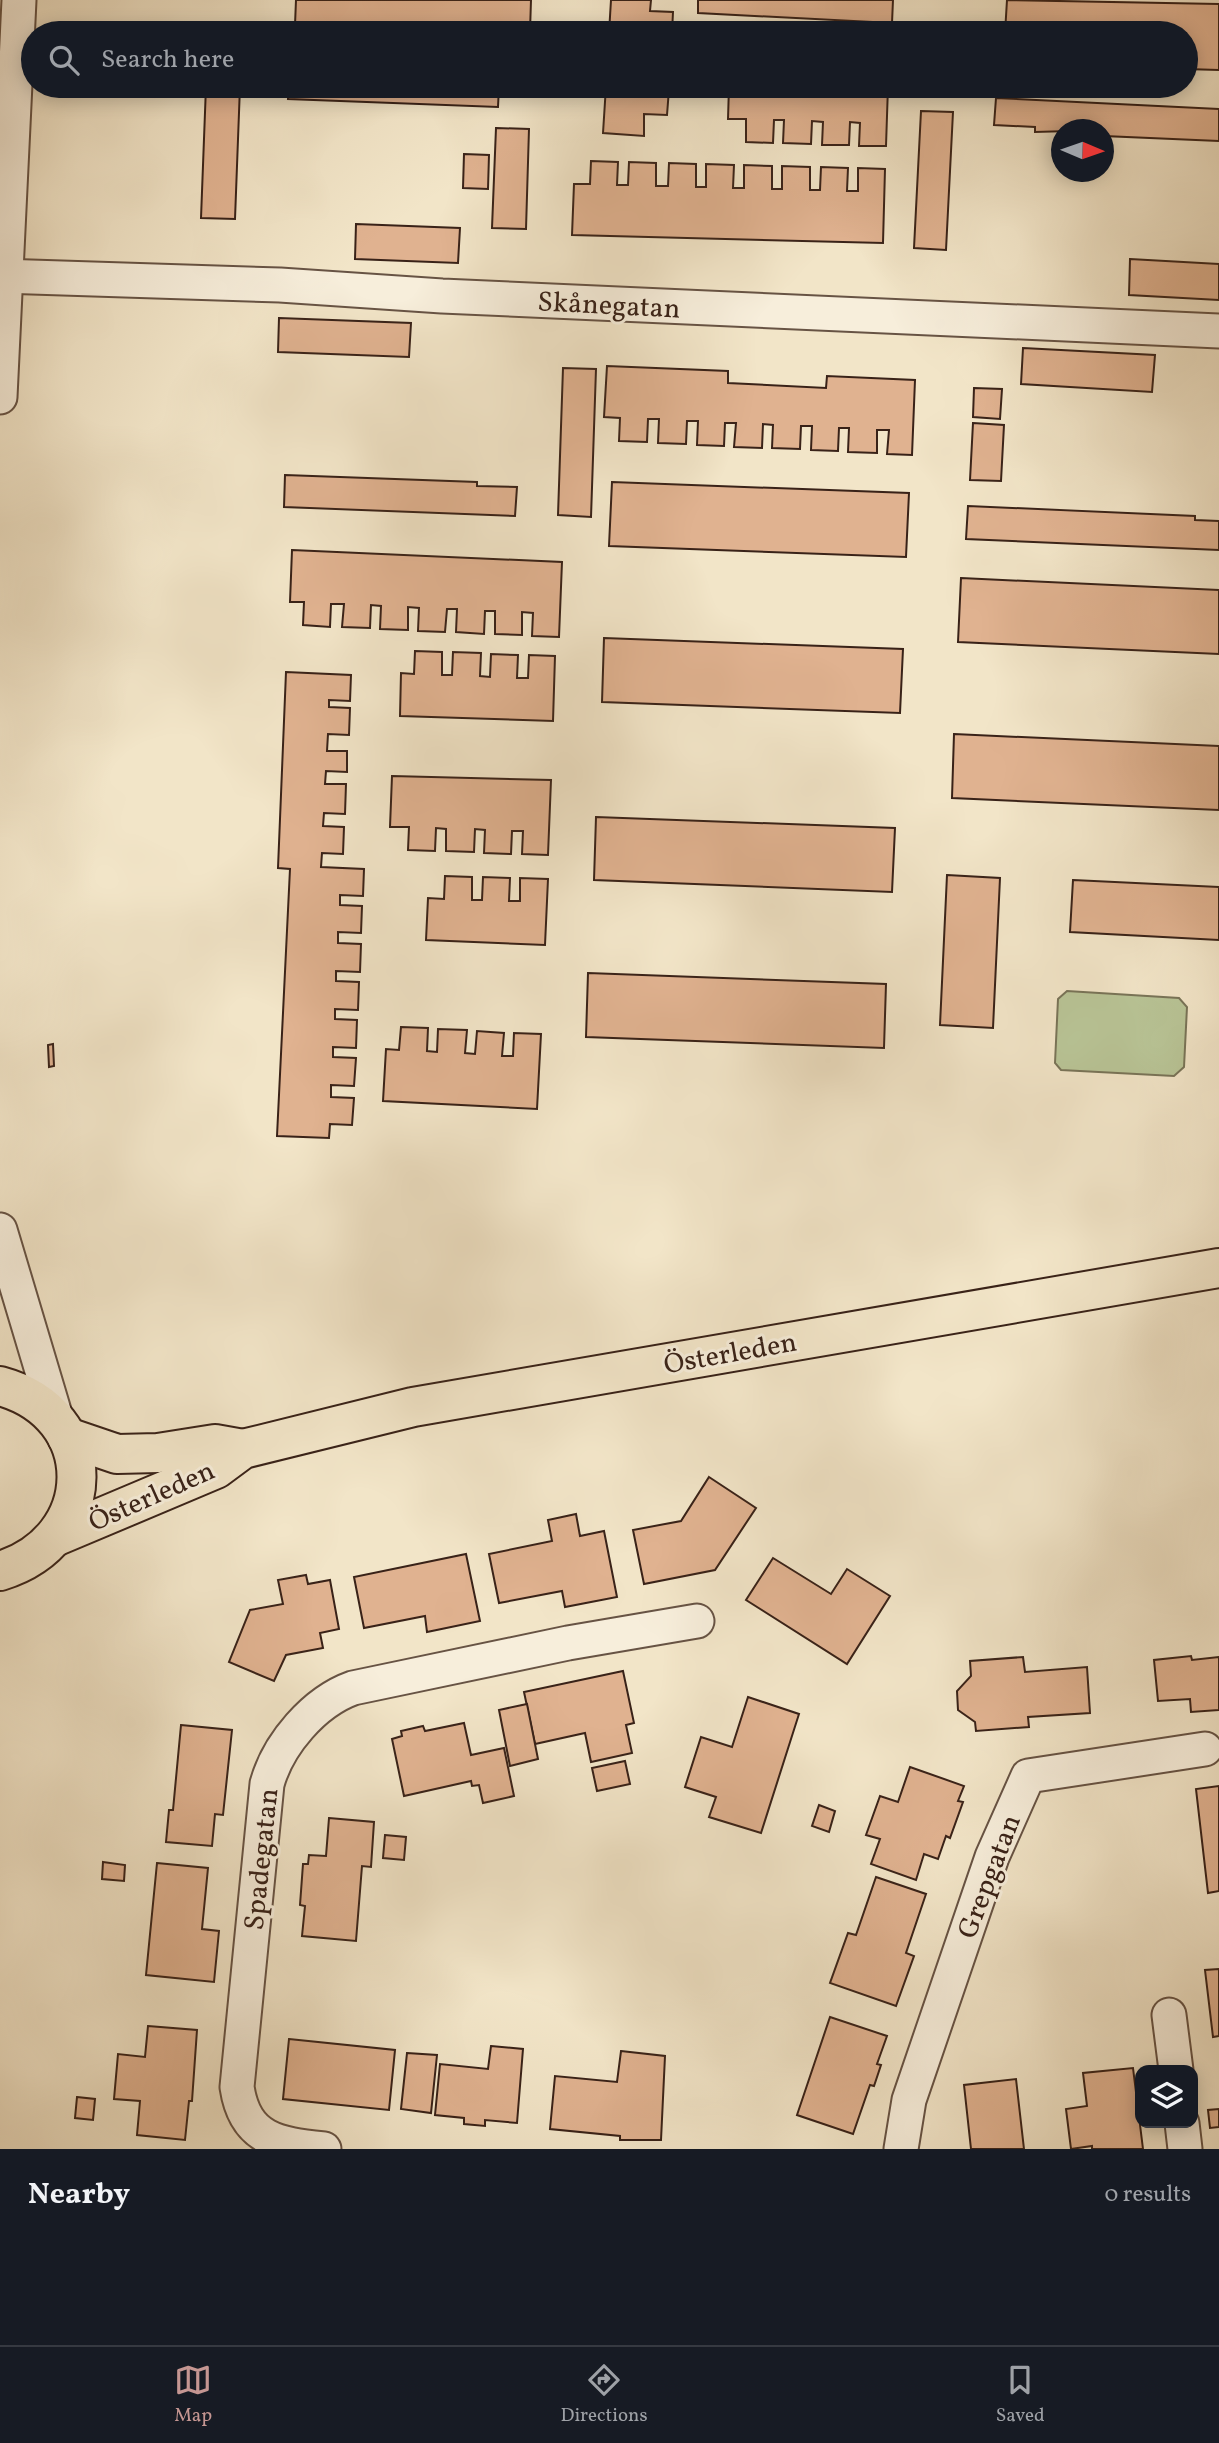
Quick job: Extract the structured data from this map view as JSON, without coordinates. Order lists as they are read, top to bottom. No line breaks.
{"streets":{"main road":["Österleden"],"street":["Skånegatan","Spadegatan","Grepgatan"]},"north":"right","page":{"search":"Search here","heading":["Nearby","0 results"],"nav":["Map","Directions","Saved"]}}
